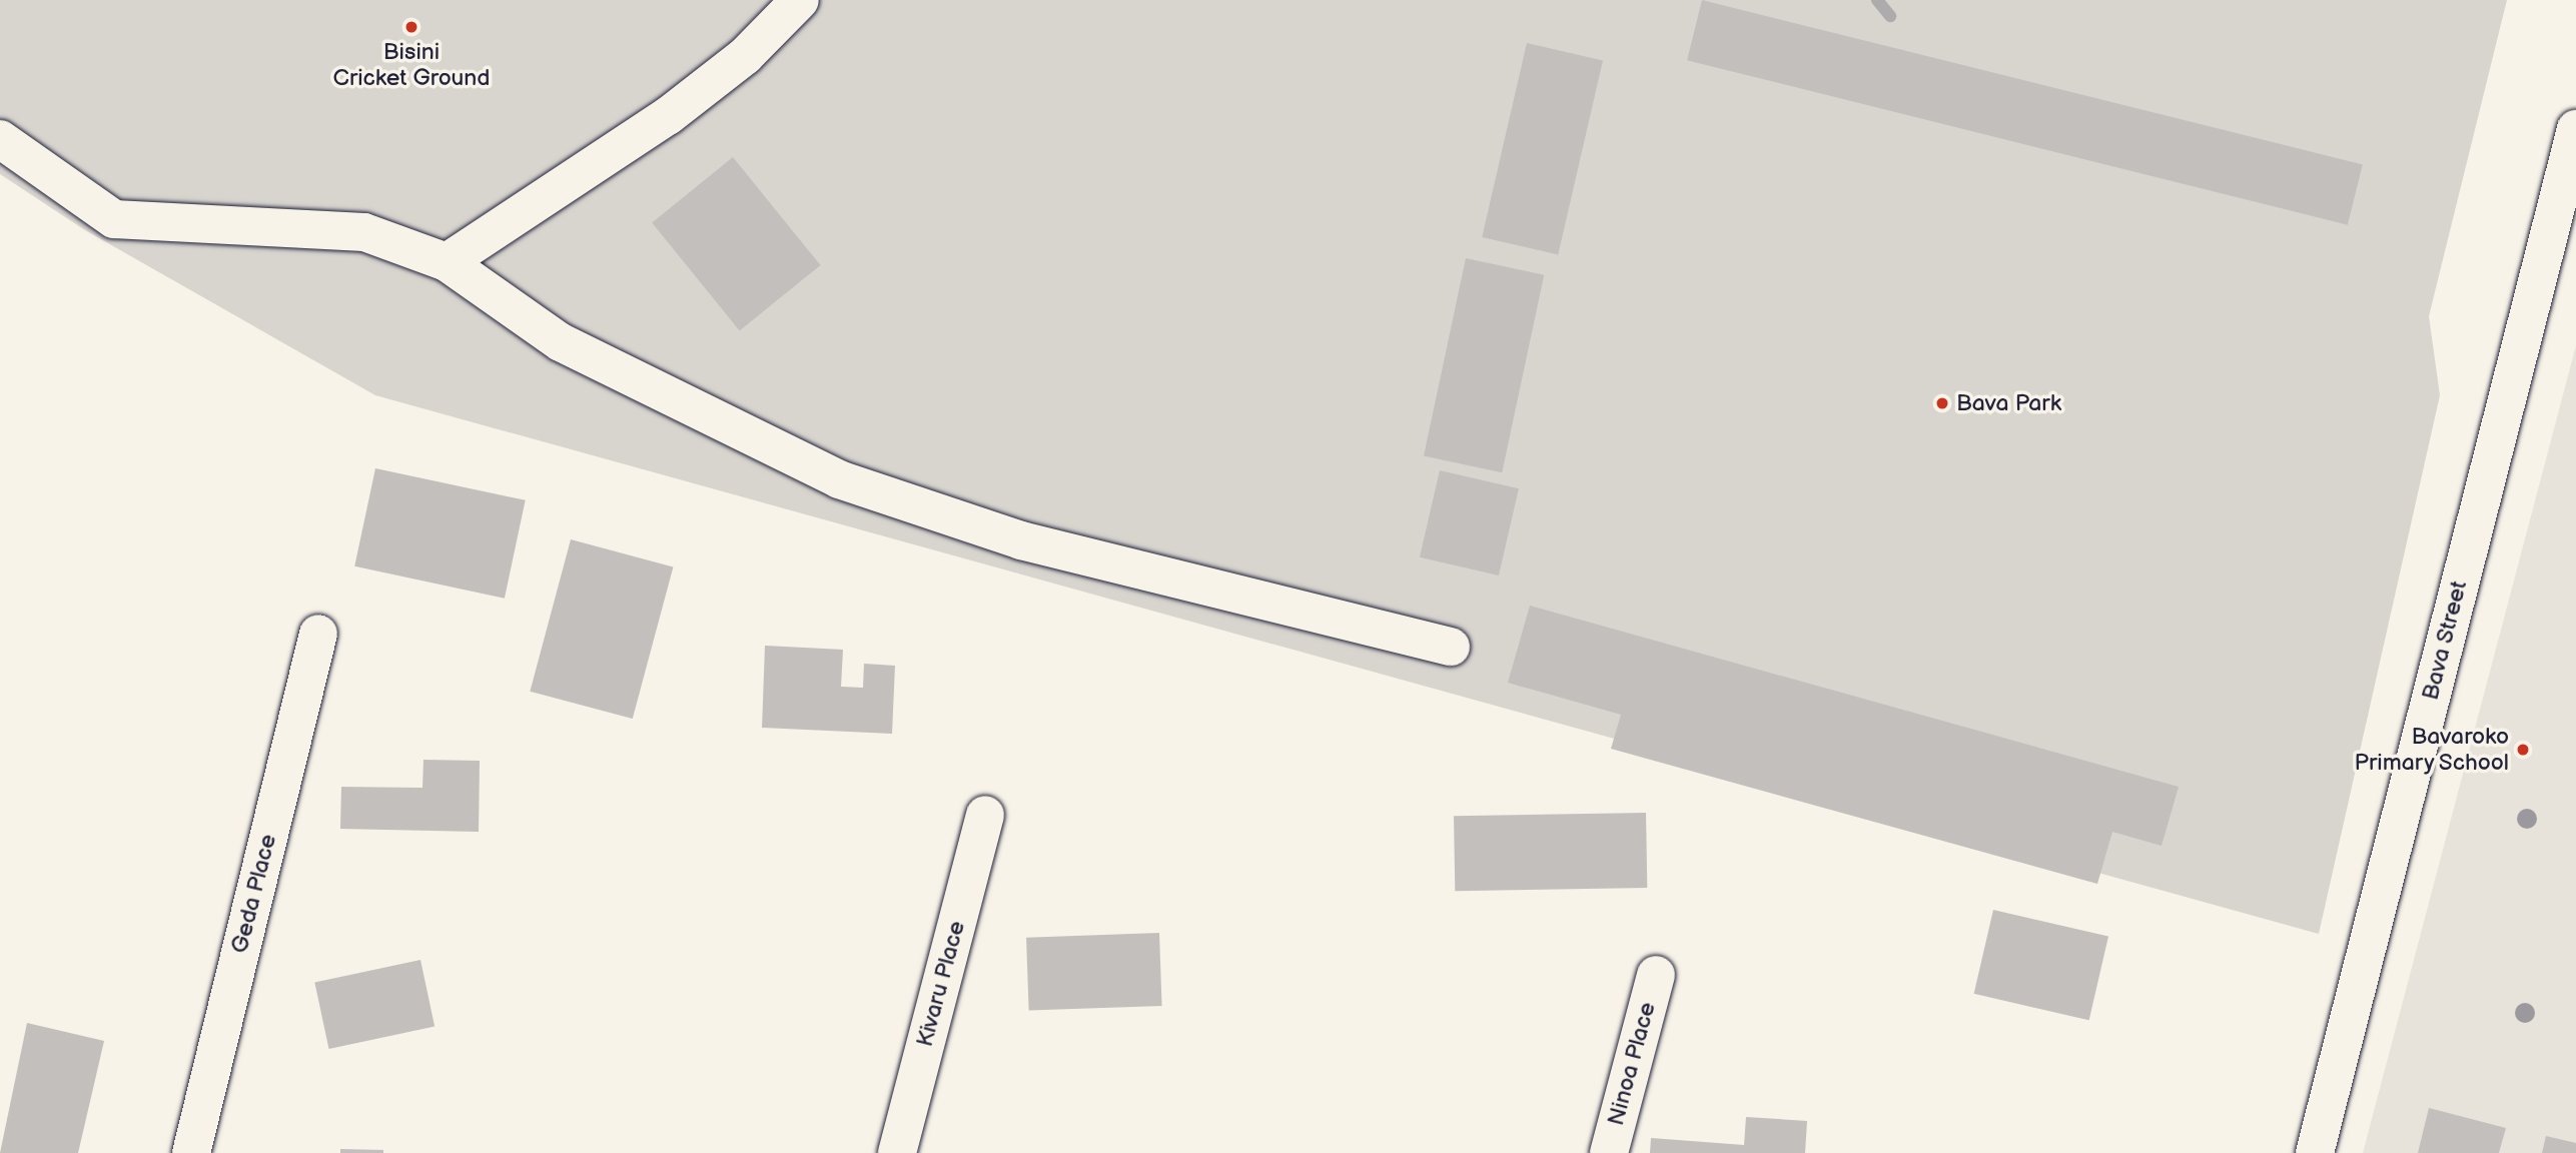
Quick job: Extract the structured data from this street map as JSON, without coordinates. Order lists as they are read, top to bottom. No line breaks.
{"streets":{"street":["Bava Street","Geda Place","Kivaru Place","Ninoa Place"]},"places":["Bisini Cricket Ground","Bava Park","Bavaroko Primary School"]}
